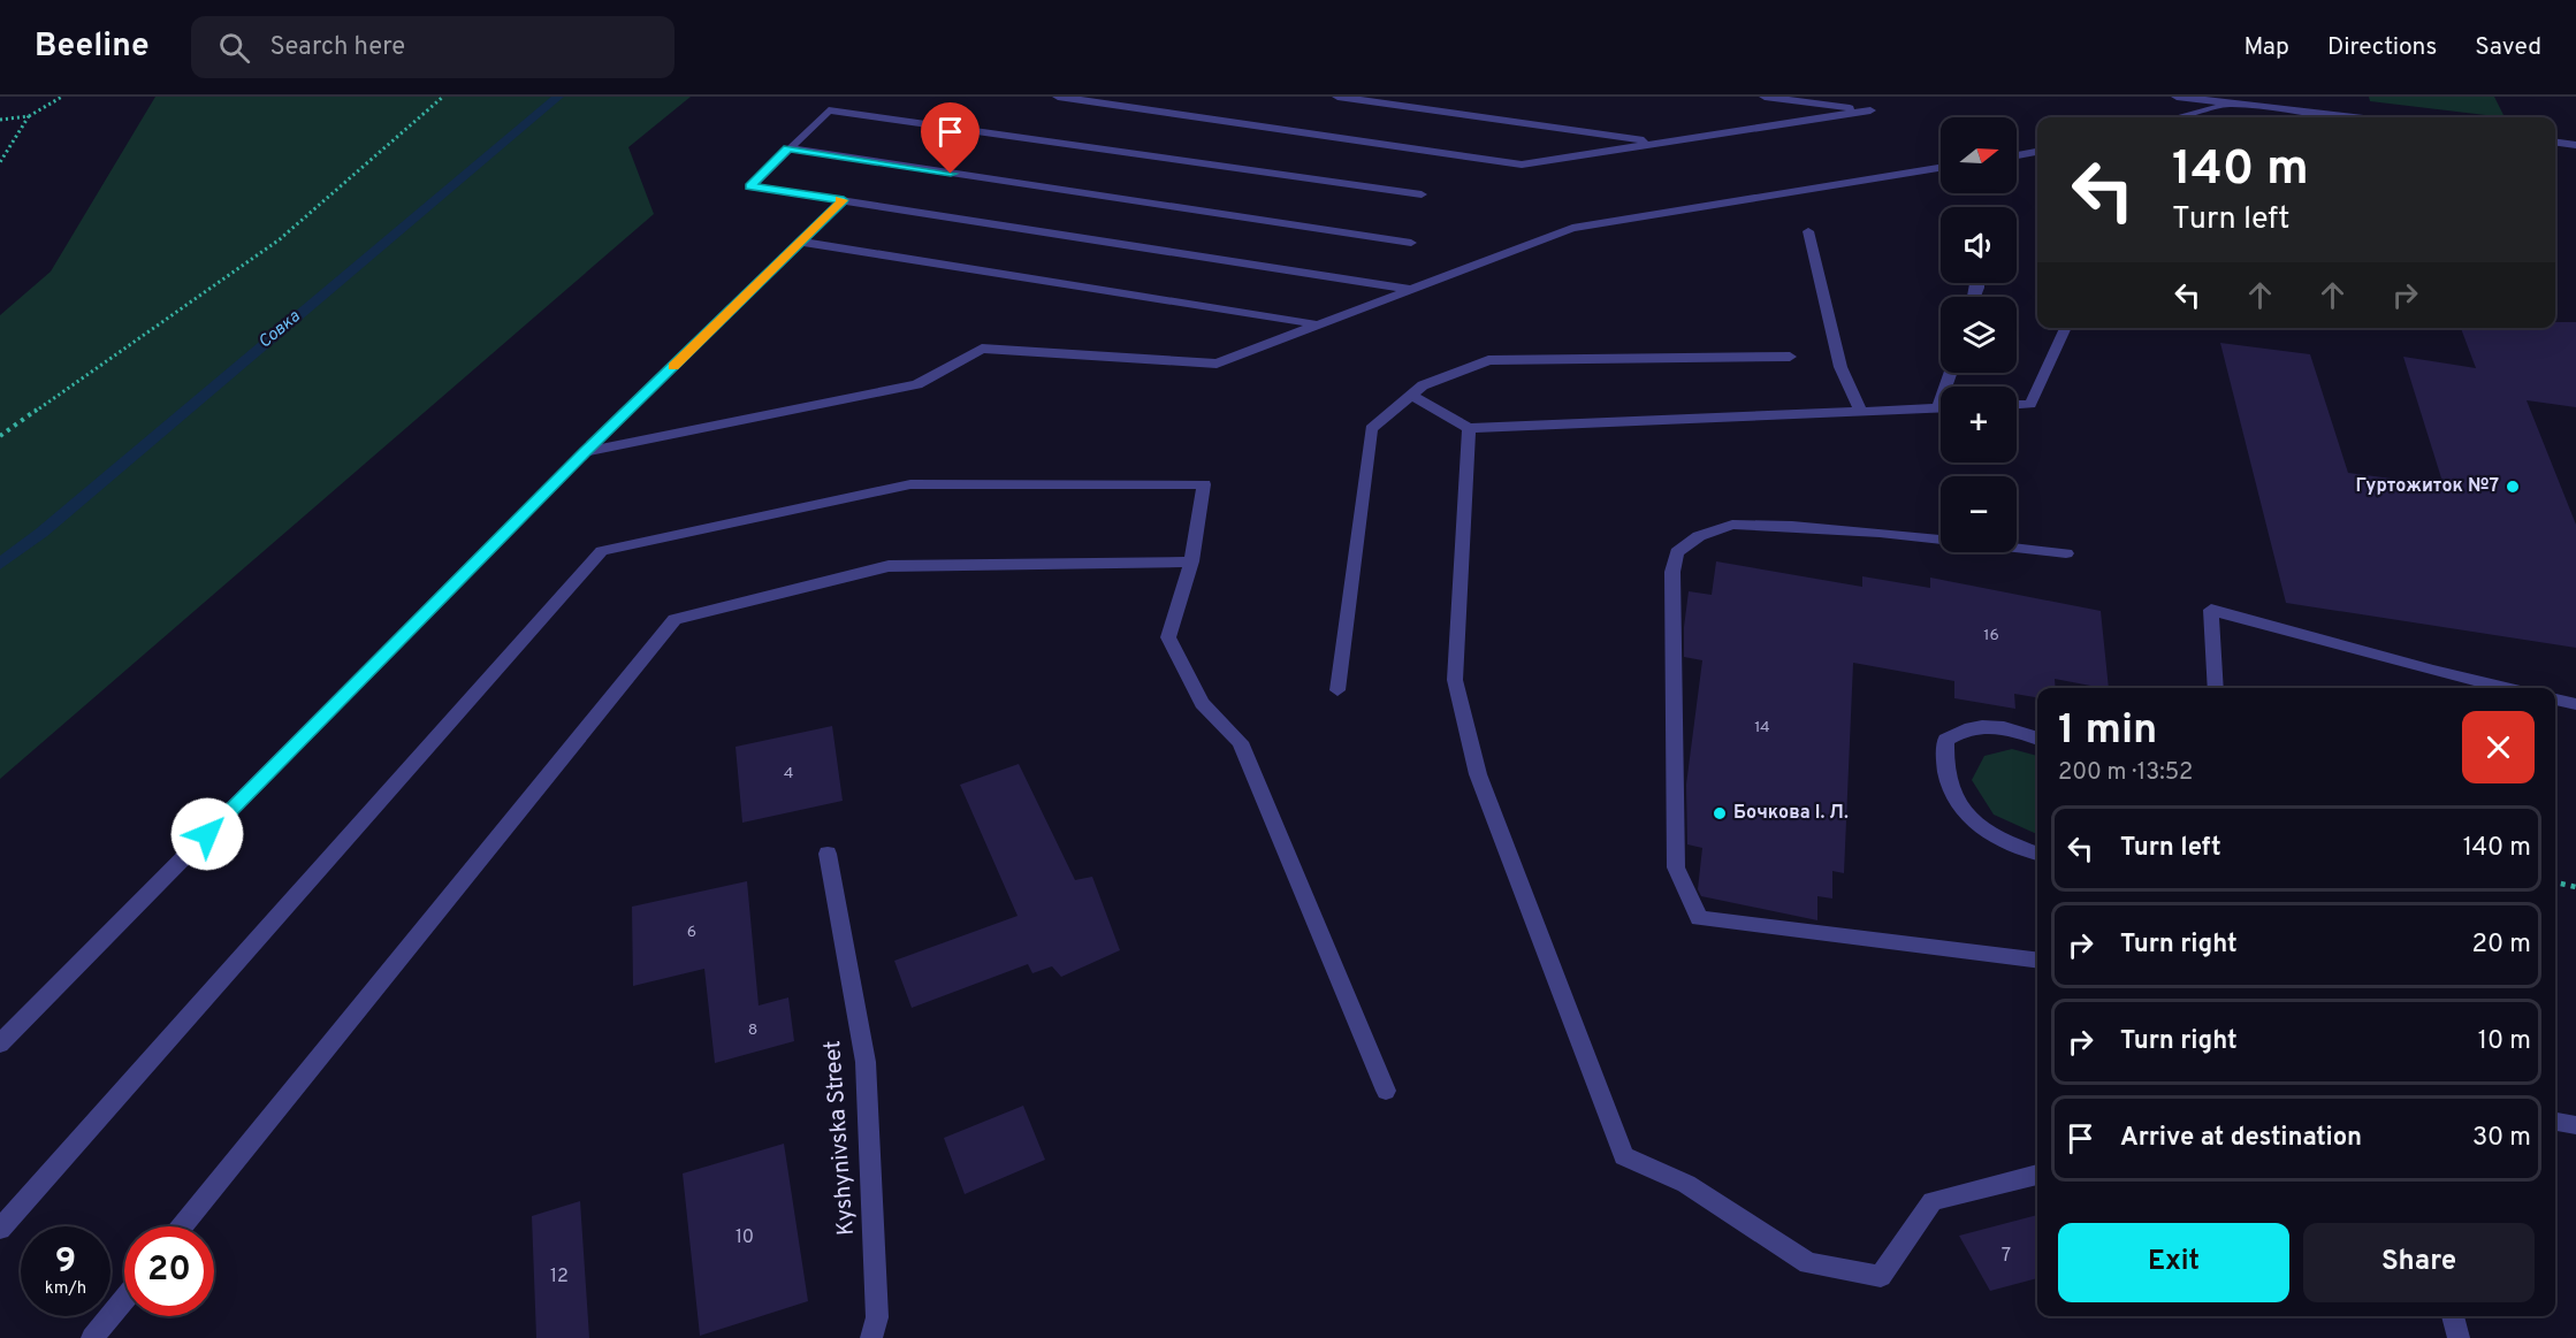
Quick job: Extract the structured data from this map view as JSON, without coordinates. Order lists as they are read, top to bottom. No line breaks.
{"streets":{"street":["Kyshynivska Street"]},"water":["Совка"],"places":["Гуртожиток №7","Бочкова І. Л."],"house_numbers":["16","14","4","6","8","10","7","12"],"north":"right","page":{"header":"Beeline","search":"Search here","nav":["Map","Directions","Saved"],"map_buttons":["+","−"],"turn":["140 m","Turn left"],"heading":["1 min","200 m · 13:52"],"list":[{"name":"Turn left","value":"140 m"},{"name":"Turn right","value":"20 m"},{"name":"Turn right","value":"10 m"},{"name":"Arrive at destination","value":"30 m"}],"buttons":["Exit","Share"],"speed":"9 km/h","limit":"20"}}
